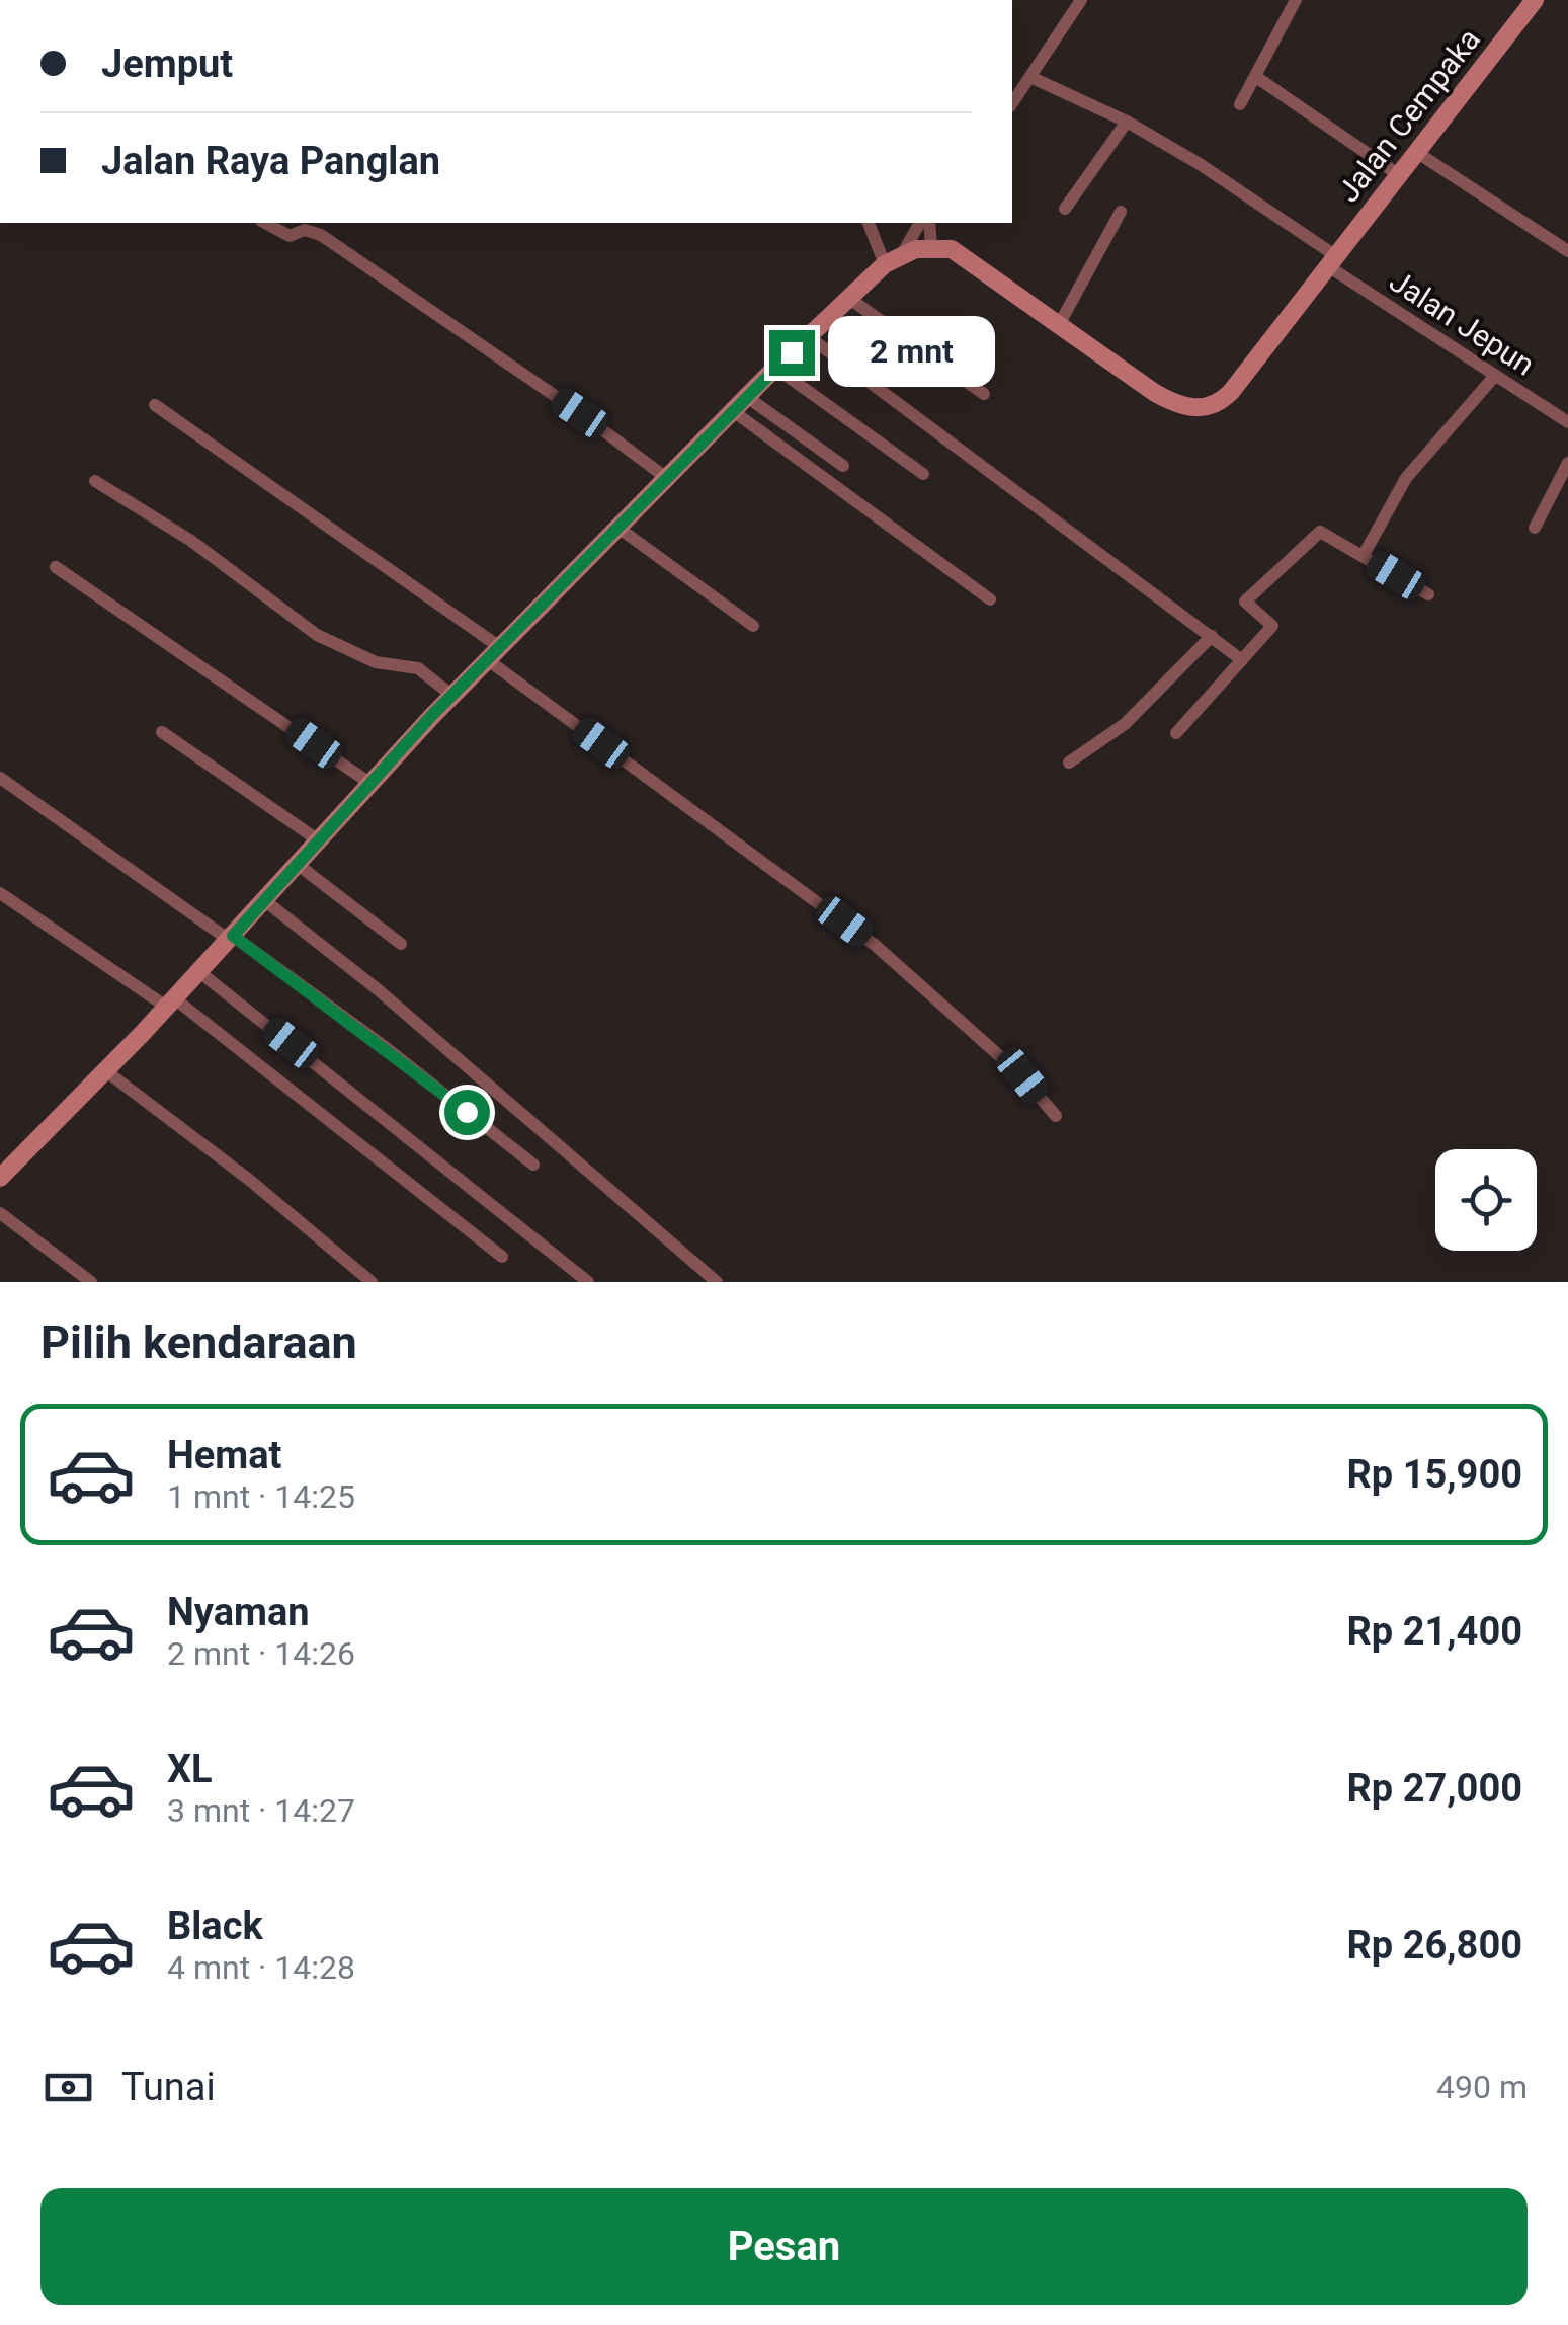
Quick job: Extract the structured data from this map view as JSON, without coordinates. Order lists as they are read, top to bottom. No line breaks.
{"streets":{"street":["Jalan Cempaka","Jalan Jepun"]},"crossings":[["Jalan Cempaka","Jalan Jepun"]],"page":{"banner":["Jemput","Jalan Raya Panglan"],"bubble":"2 mnt","heading":"Pilih kendaraan","list":[{"name":"Hemat","note":"1 mnt · 14:25","value":"Rp 15,900"},{"name":"Nyaman","note":"2 mnt · 14:26","value":"Rp 21,400"},{"name":"XL","note":"3 mnt · 14:27","value":"Rp 27,000"},{"name":"Black","note":"4 mnt · 14:28","value":"Rp 26,800"}],"pay":["Tunai","490 m"],"buttons":"Pesan"}}
